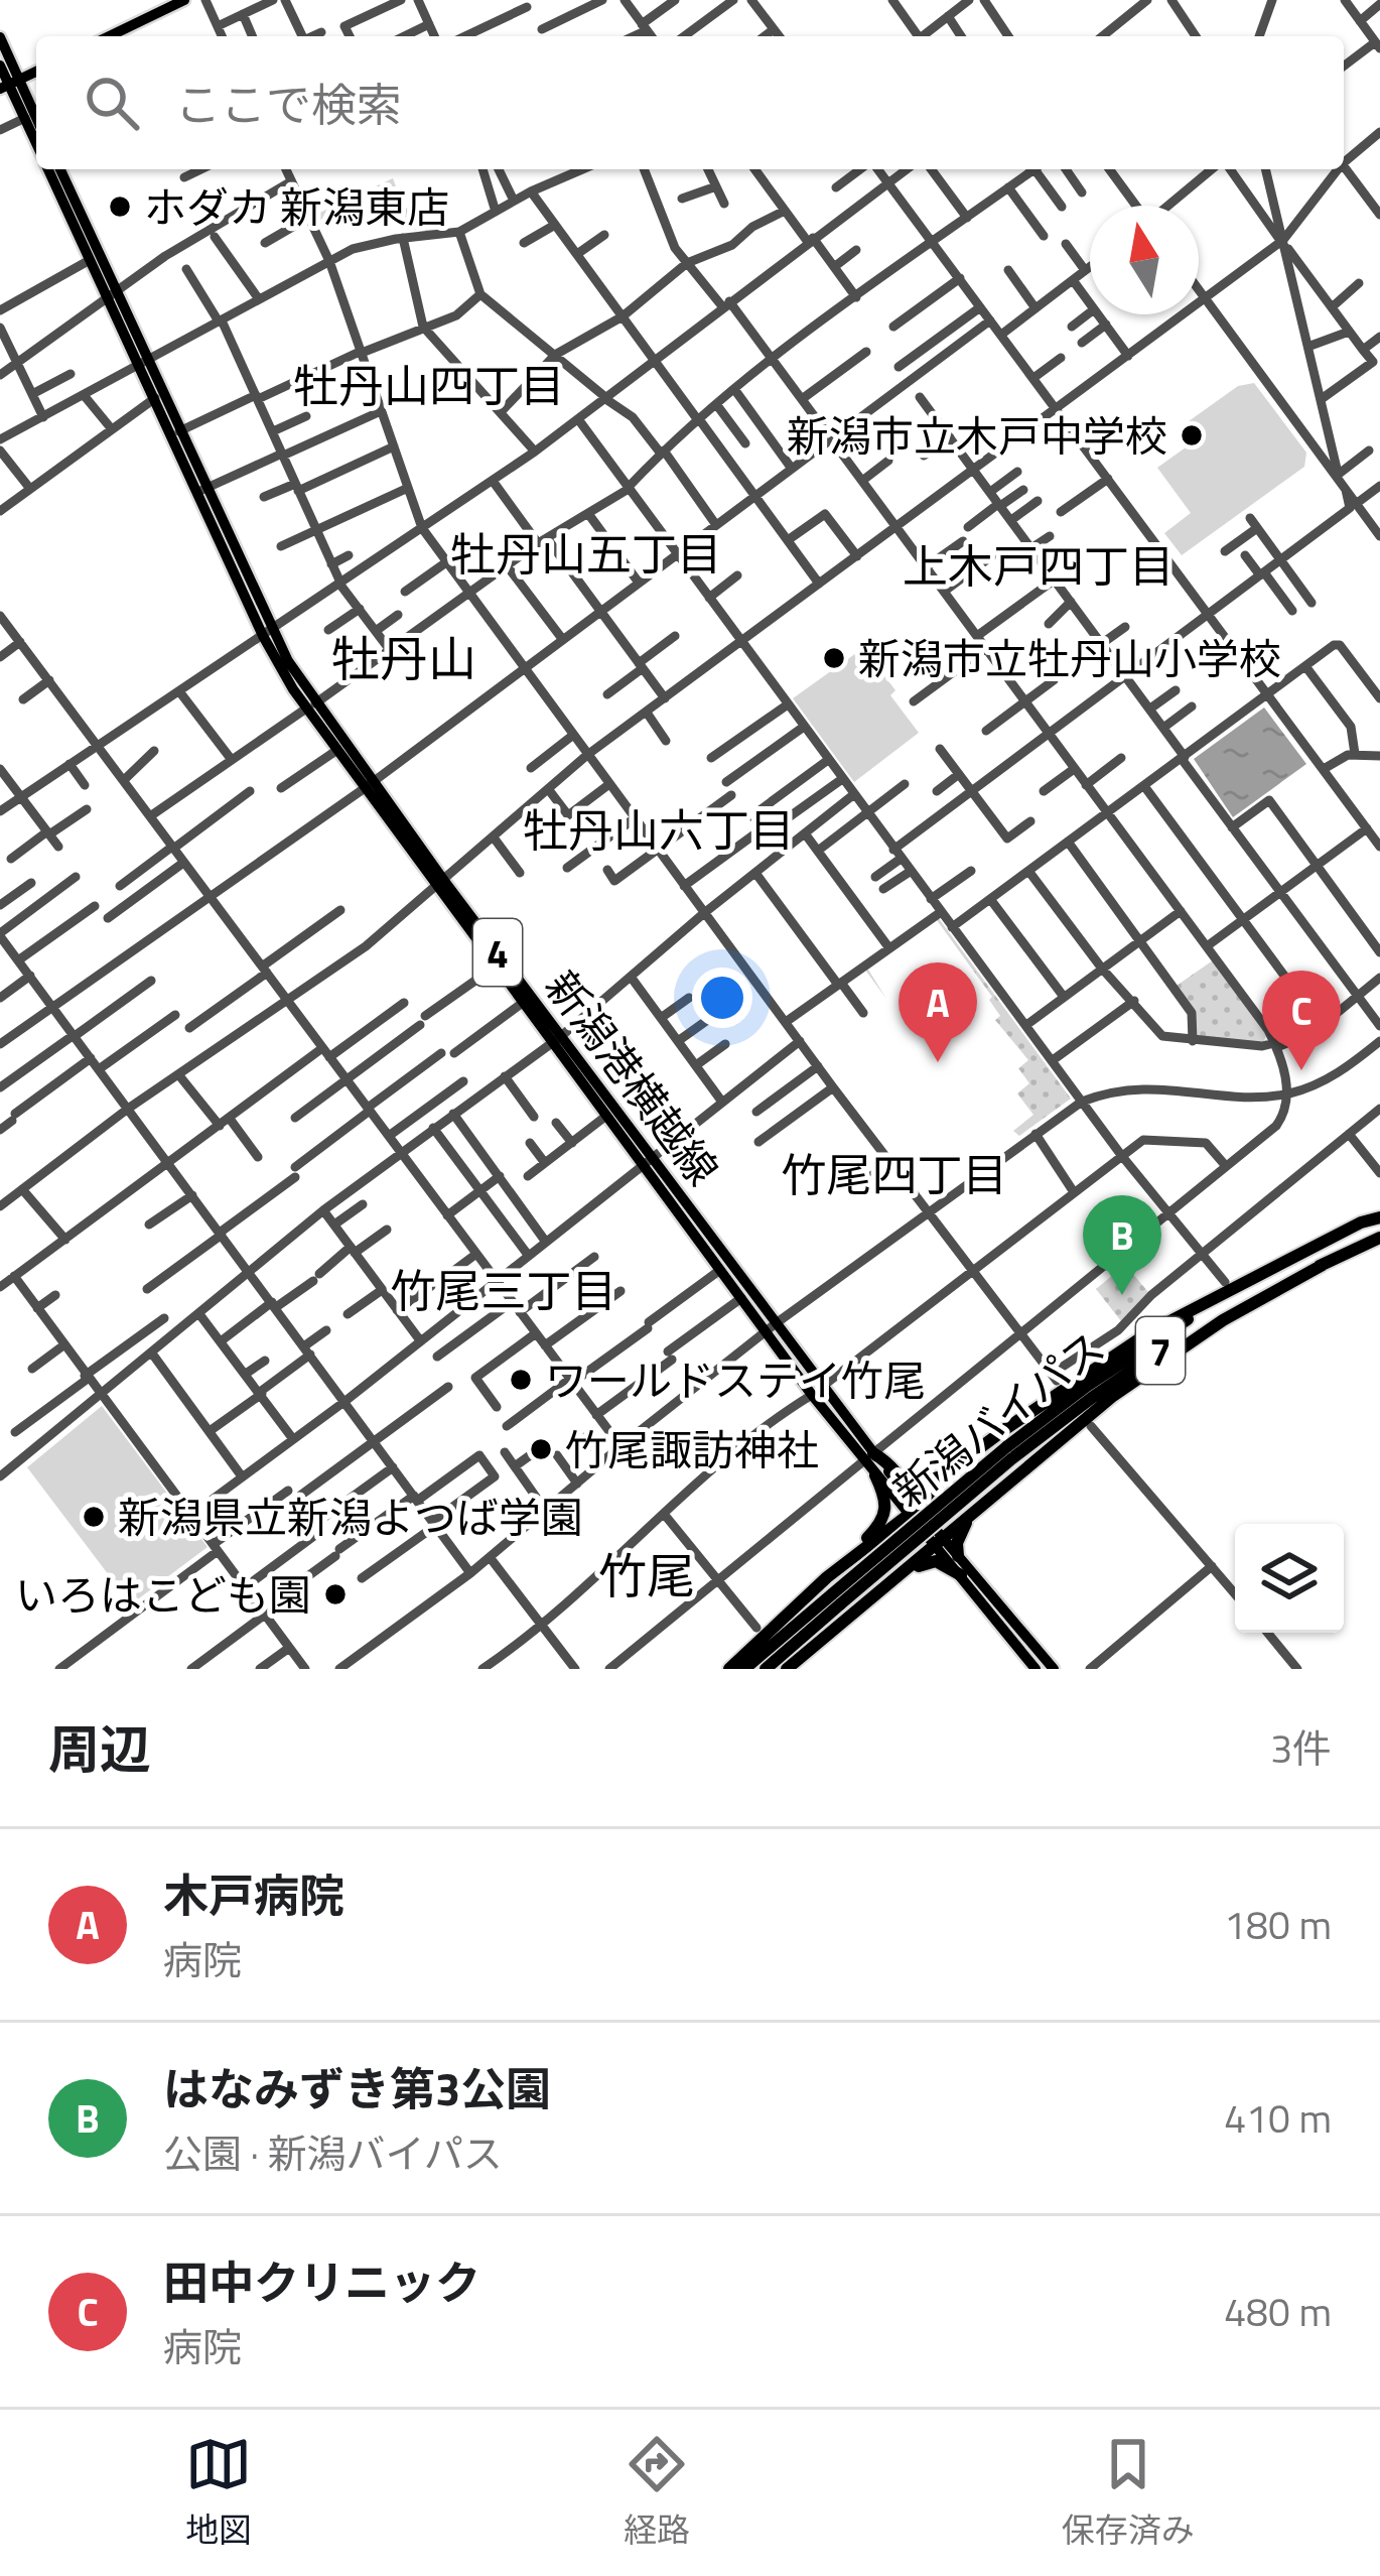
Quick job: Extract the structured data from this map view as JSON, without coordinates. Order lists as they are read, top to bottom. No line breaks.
{"streets":{"highway":["7","新潟バイパス"],"main road":["4","新潟港横越線"]},"districts":["牡丹山四丁目","牡丹山五丁目","上木戸四丁目","牡丹山","牡丹山六丁目","竹尾四丁目","竹尾三丁目","竹尾"],"places":["ホダカ 新潟東店","新潟市立木戸中学校","新潟市立牡丹山小学校","ワールドステイ竹尾","竹尾諏訪神社","新潟県立新潟よつば学園","いろはこども園"],"north":"top","page":{"search":"ここで検索","pins":["A","C","B"],"heading":["周辺","3件"],"list":[{"mark":"A","name":"木戸病院","note":"病院","value":"180 m"},{"mark":"B","name":"はなみずき第3公園","note":"公園 · 新潟バイパス","value":"410 m"},{"mark":"C","name":"田中クリニック","note":"病院","value":"480 m"}],"nav":["地図","経路","保存済み"]}}
